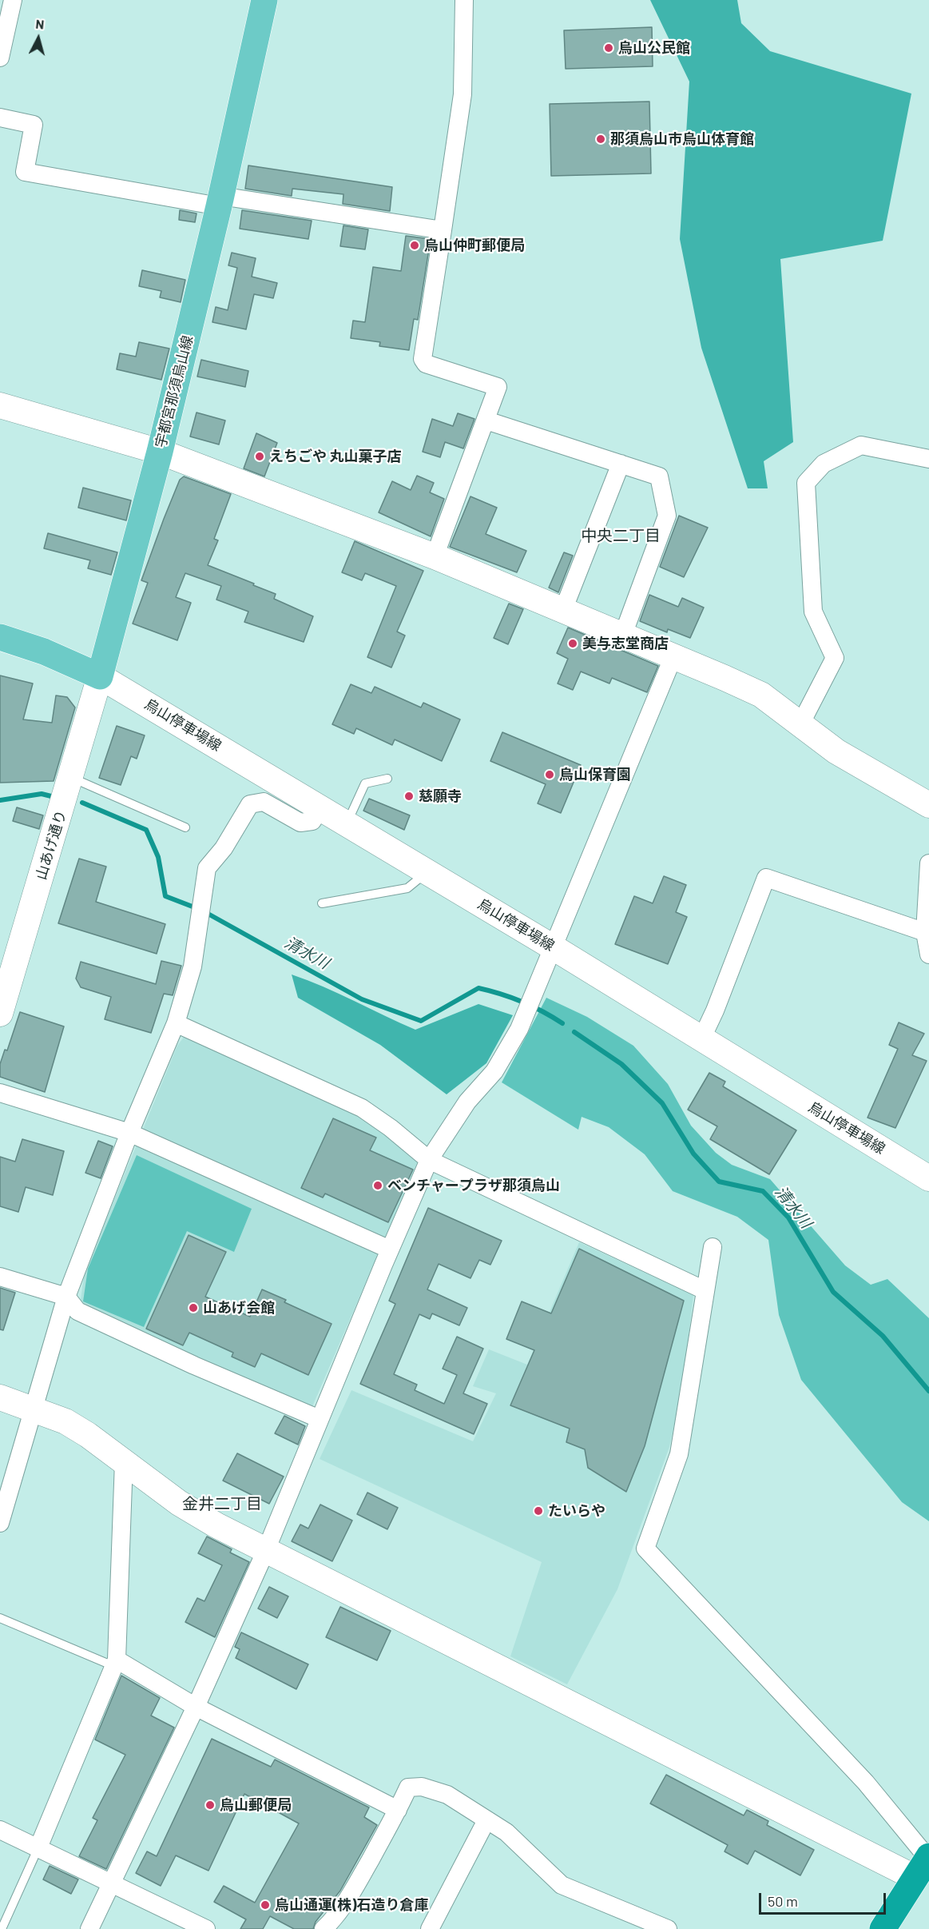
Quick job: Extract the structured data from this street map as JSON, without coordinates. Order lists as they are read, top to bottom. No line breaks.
{"streets":{"main road":["宇都宮那須烏山線"],"street":["烏山停車場線","山あげ通り"]},"crossings":[["宇都宮那須烏山線","烏山停車場線"],["宇都宮那須烏山線","山あげ通り"],["烏山停車場線","山あげ通り"]],"districts":["中央二丁目","金井二丁目"],"water":["清水川"],"places":["烏山公民館","那須烏山市烏山体育館","烏山仲町郵便局","えちごや 丸山菓子店","美与志堂商店","烏山保育園","慈願寺","ベンチャープラザ那須烏山","山あげ会館","たいらや","烏山郵便局","烏山通運(株)石造り倉庫"],"scale_bar":"50 m","north":"top"}
